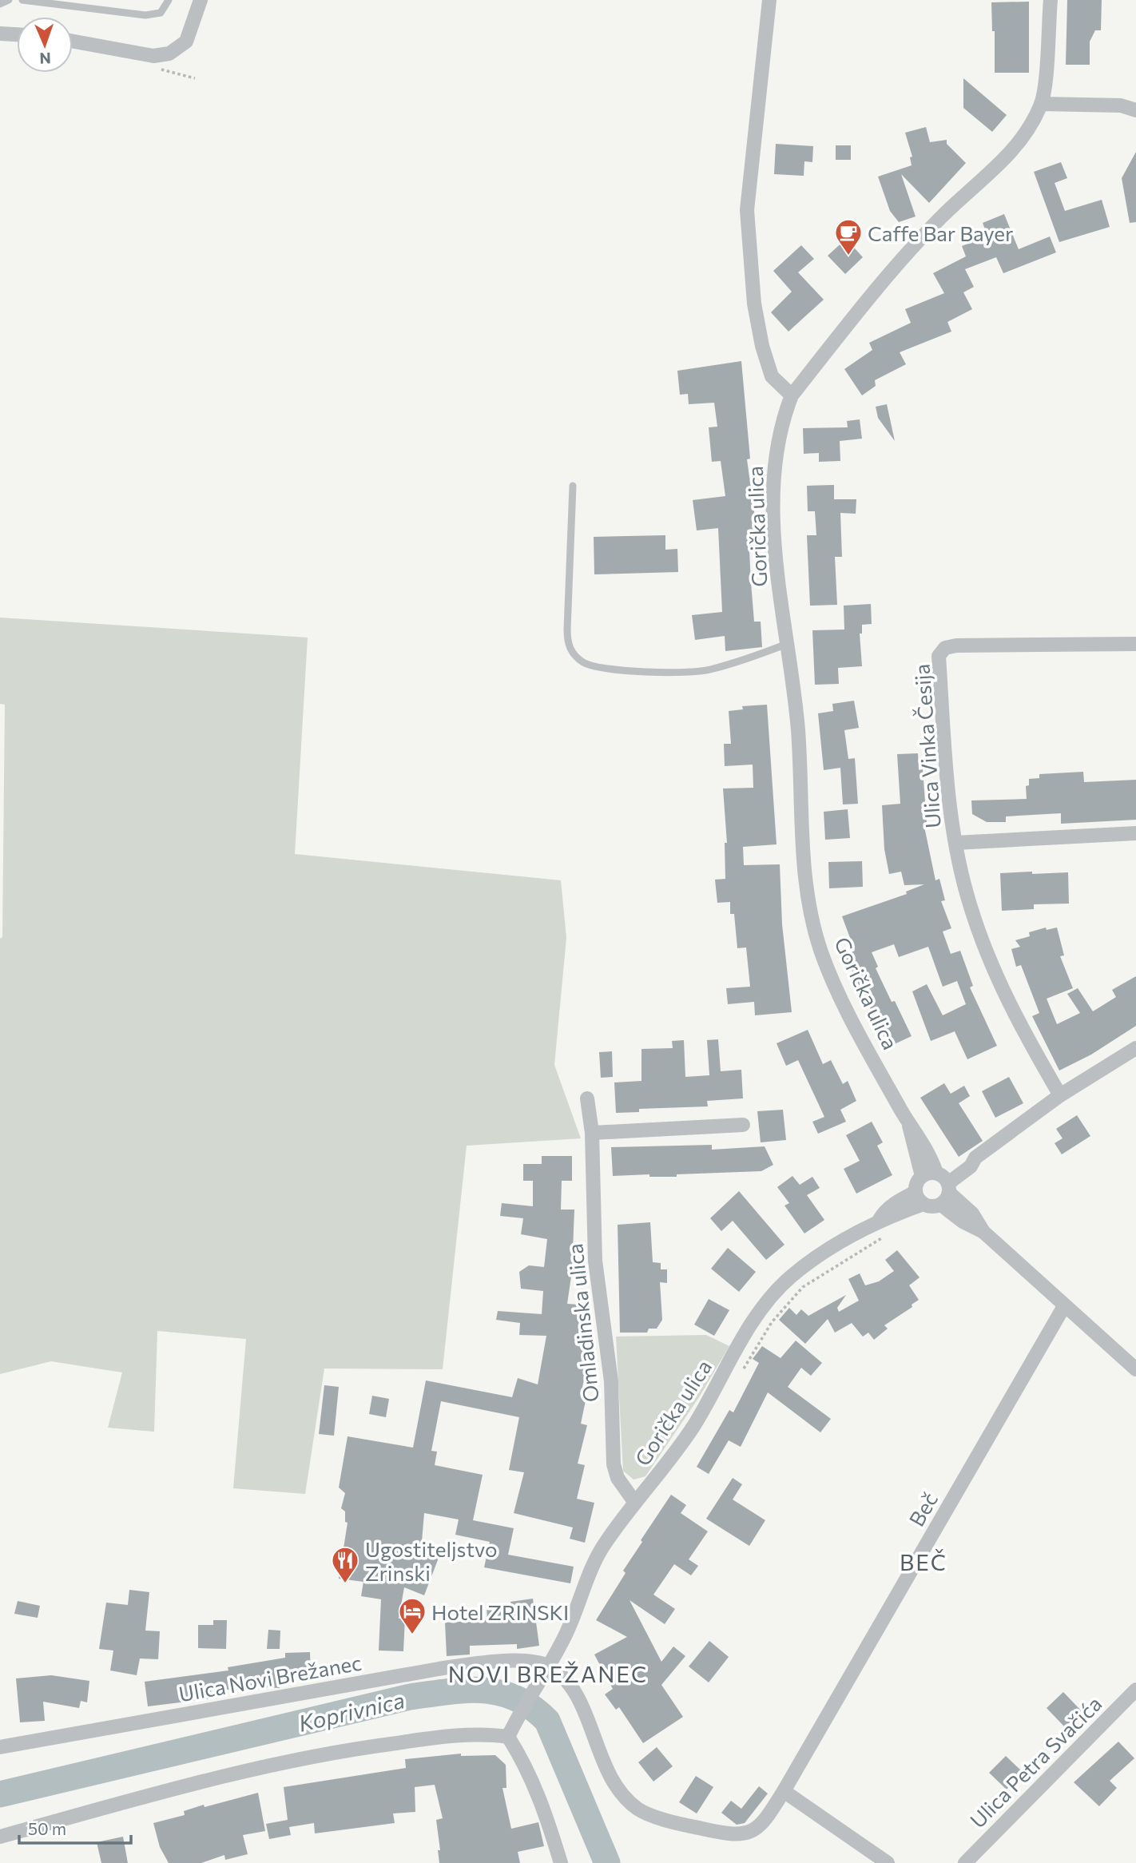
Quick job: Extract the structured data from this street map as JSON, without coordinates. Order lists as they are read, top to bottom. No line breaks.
{"streets":{"street":["Gorička ulica","Ulica Vinka Česija","Omladinska ulica","Beč","Ulica Novi Brežanec","Ulica Petra Svačića"]},"crossings":[["Gorička ulica","Omladinska ulica"],["Gorička ulica","Ulica Novi Brežanec"]],"districts":["BEČ","NOVI BREŽANEC"],"water":["Koprivnica"],"places":{"cafe":["Caffe Bar Bayer"],"restaurant":["Ugostiteljstvo Zrinski"],"hotel":["Hotel ZRINSKI"]},"scale_bar":"50 m","north":"bottom"}
